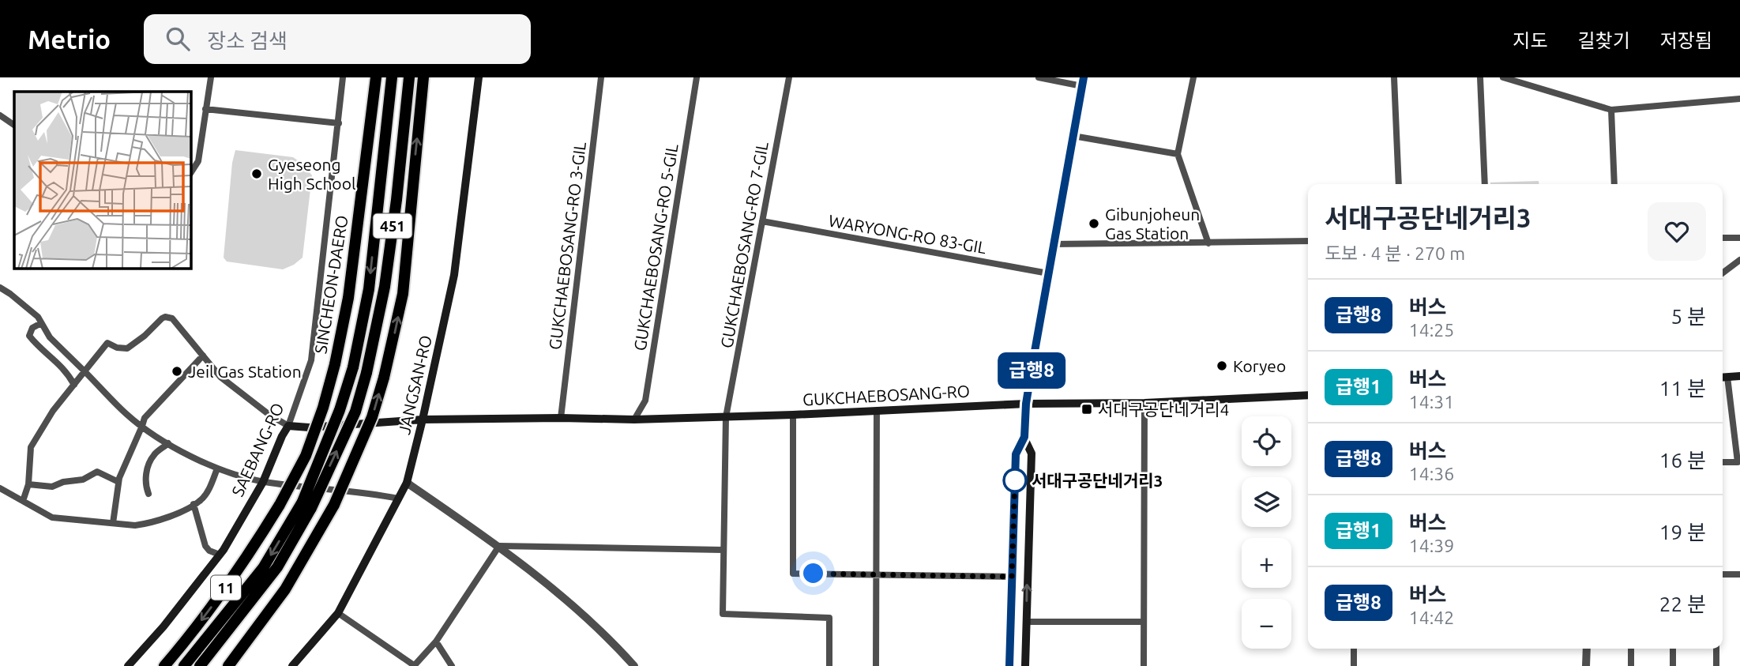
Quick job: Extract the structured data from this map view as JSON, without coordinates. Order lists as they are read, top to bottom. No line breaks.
{"streets":{"highway":["451","SINCHEON-DAERO","11"],"main road":["JANGSAN-RO","GUKCHAEBOSANG-RO","SAEBANG-RO"],"street":["WARYONG-RO 83-GIL","GUKCHAEBOSANG-RO 7-GIL","GUKCHAEBOSANG-RO 3-GIL","GUKCHAEBOSANG-RO 5-GIL"]},"crossings":[["WARYONG-RO 83-GIL","GUKCHAEBOSANG-RO 7-GIL"],["GUKCHAEBOSANG-RO 7-GIL","GUKCHAEBOSANG-RO"],["GUKCHAEBOSANG-RO 3-GIL","GUKCHAEBOSANG-RO"],["GUKCHAEBOSANG-RO 5-GIL","GUKCHAEBOSANG-RO"],["JANGSAN-RO","GUKCHAEBOSANG-RO"],["GUKCHAEBOSANG-RO","SAEBANG-RO"]],"places":{"other":["Gyeseong High School","Gibunjoheun Gas Station","Koryeo","Jeil Gas Station","서대구공단네거리3"],"transit":["서대구공단네거리4"]},"lines":["bus line 급행8"],"page":{"header":"Metrio","search":"장소 검색","nav":["지도","길찾기","저장됨"],"on_map":"급행8","heading":["서대구공단네거리3","도보 · 4 분 · 270 m"],"list":[{"mark":"급행8","name":"버스","note":"14:25","value":"5 분"},{"mark":"급행1","name":"버스","note":"14:31","value":"11 분"},{"mark":"급행8","name":"버스","note":"14:36","value":"16 분"},{"mark":"급행1","name":"버스","note":"14:39","value":"19 분"},{"mark":"급행8","name":"버스","note":"14:42","value":"22 분"}],"map_buttons":["+","−"]}}
